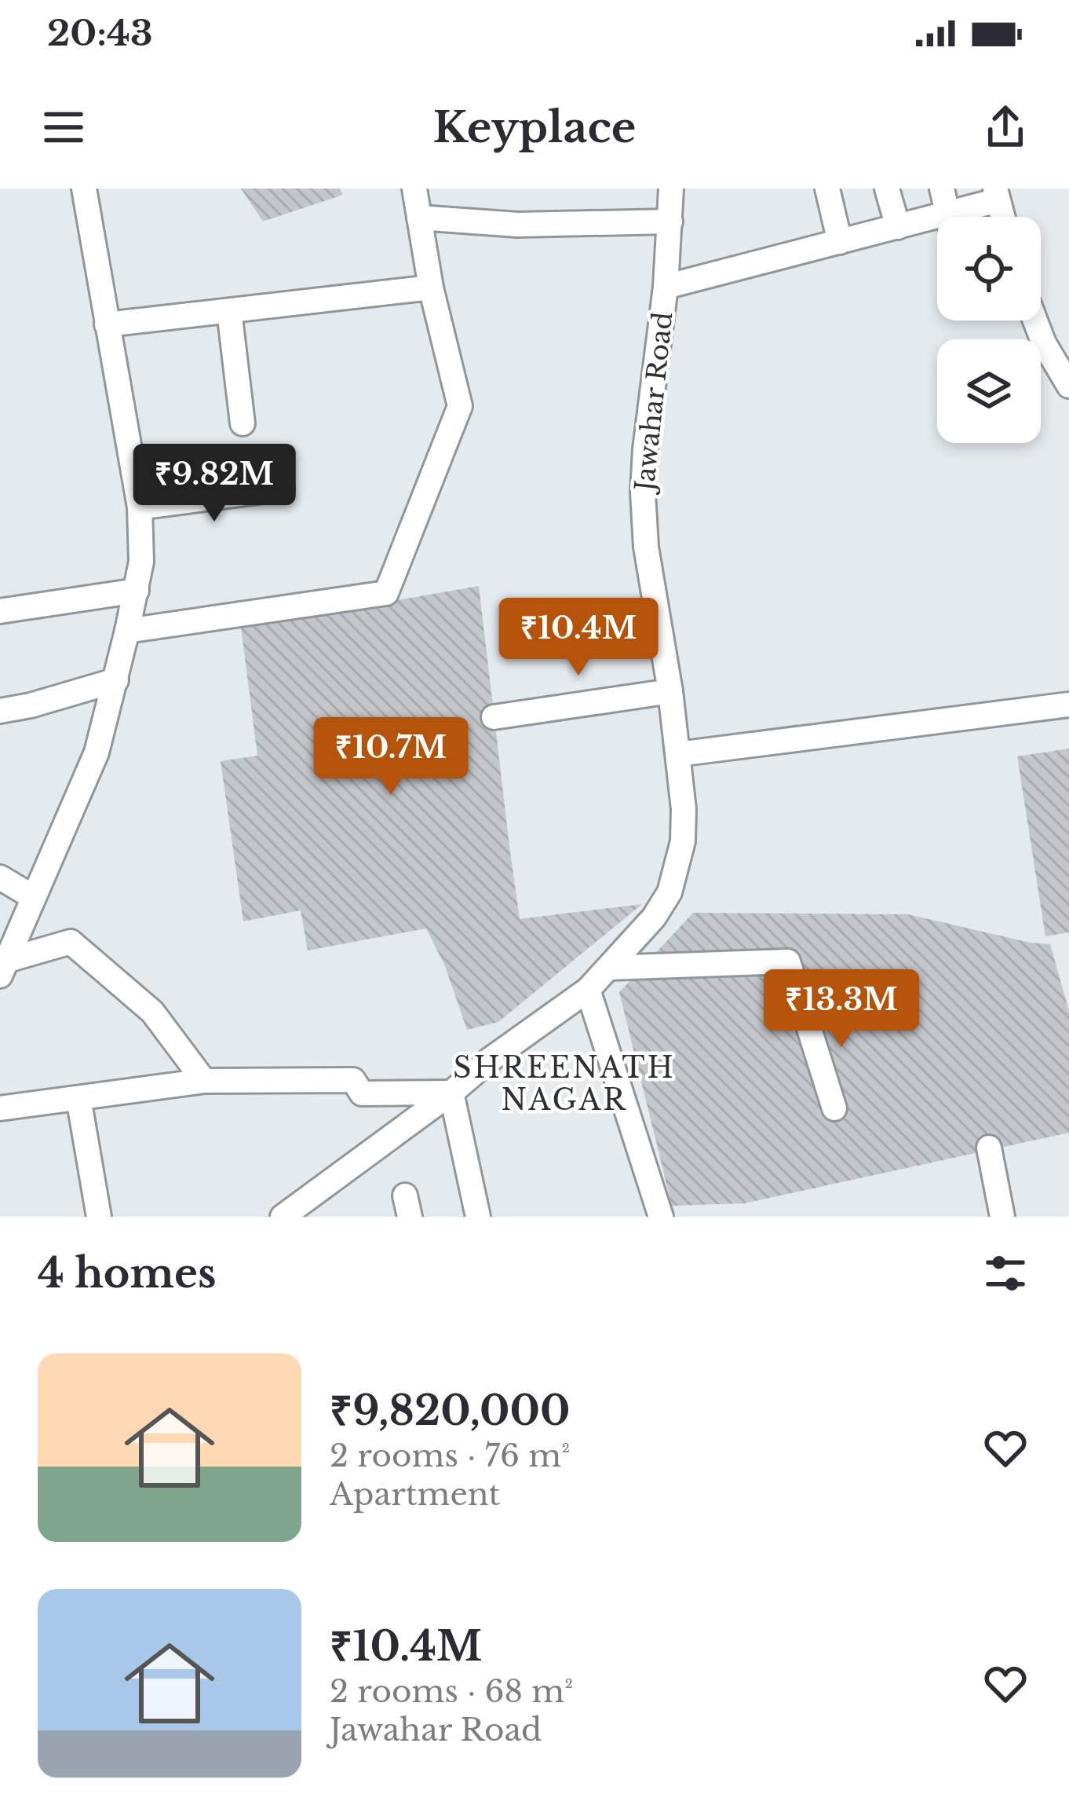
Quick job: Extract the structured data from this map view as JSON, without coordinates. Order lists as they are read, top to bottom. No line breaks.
{"streets":{"street":["Jawahar Road"]},"districts":["SHREENATH NAGAR"],"page":{"status":"20:43","header":"Keyplace","price":["₹9.82M","₹10.4M","₹10.7M","₹13.3M"],"heading":"4 homes","list":[{"name":"₹9,820,000","note":"2 rooms · 76 m² · Apartment"},{"name":"₹10.4M","note":"2 rooms · 68 m² · Jawahar Road"}]}}
